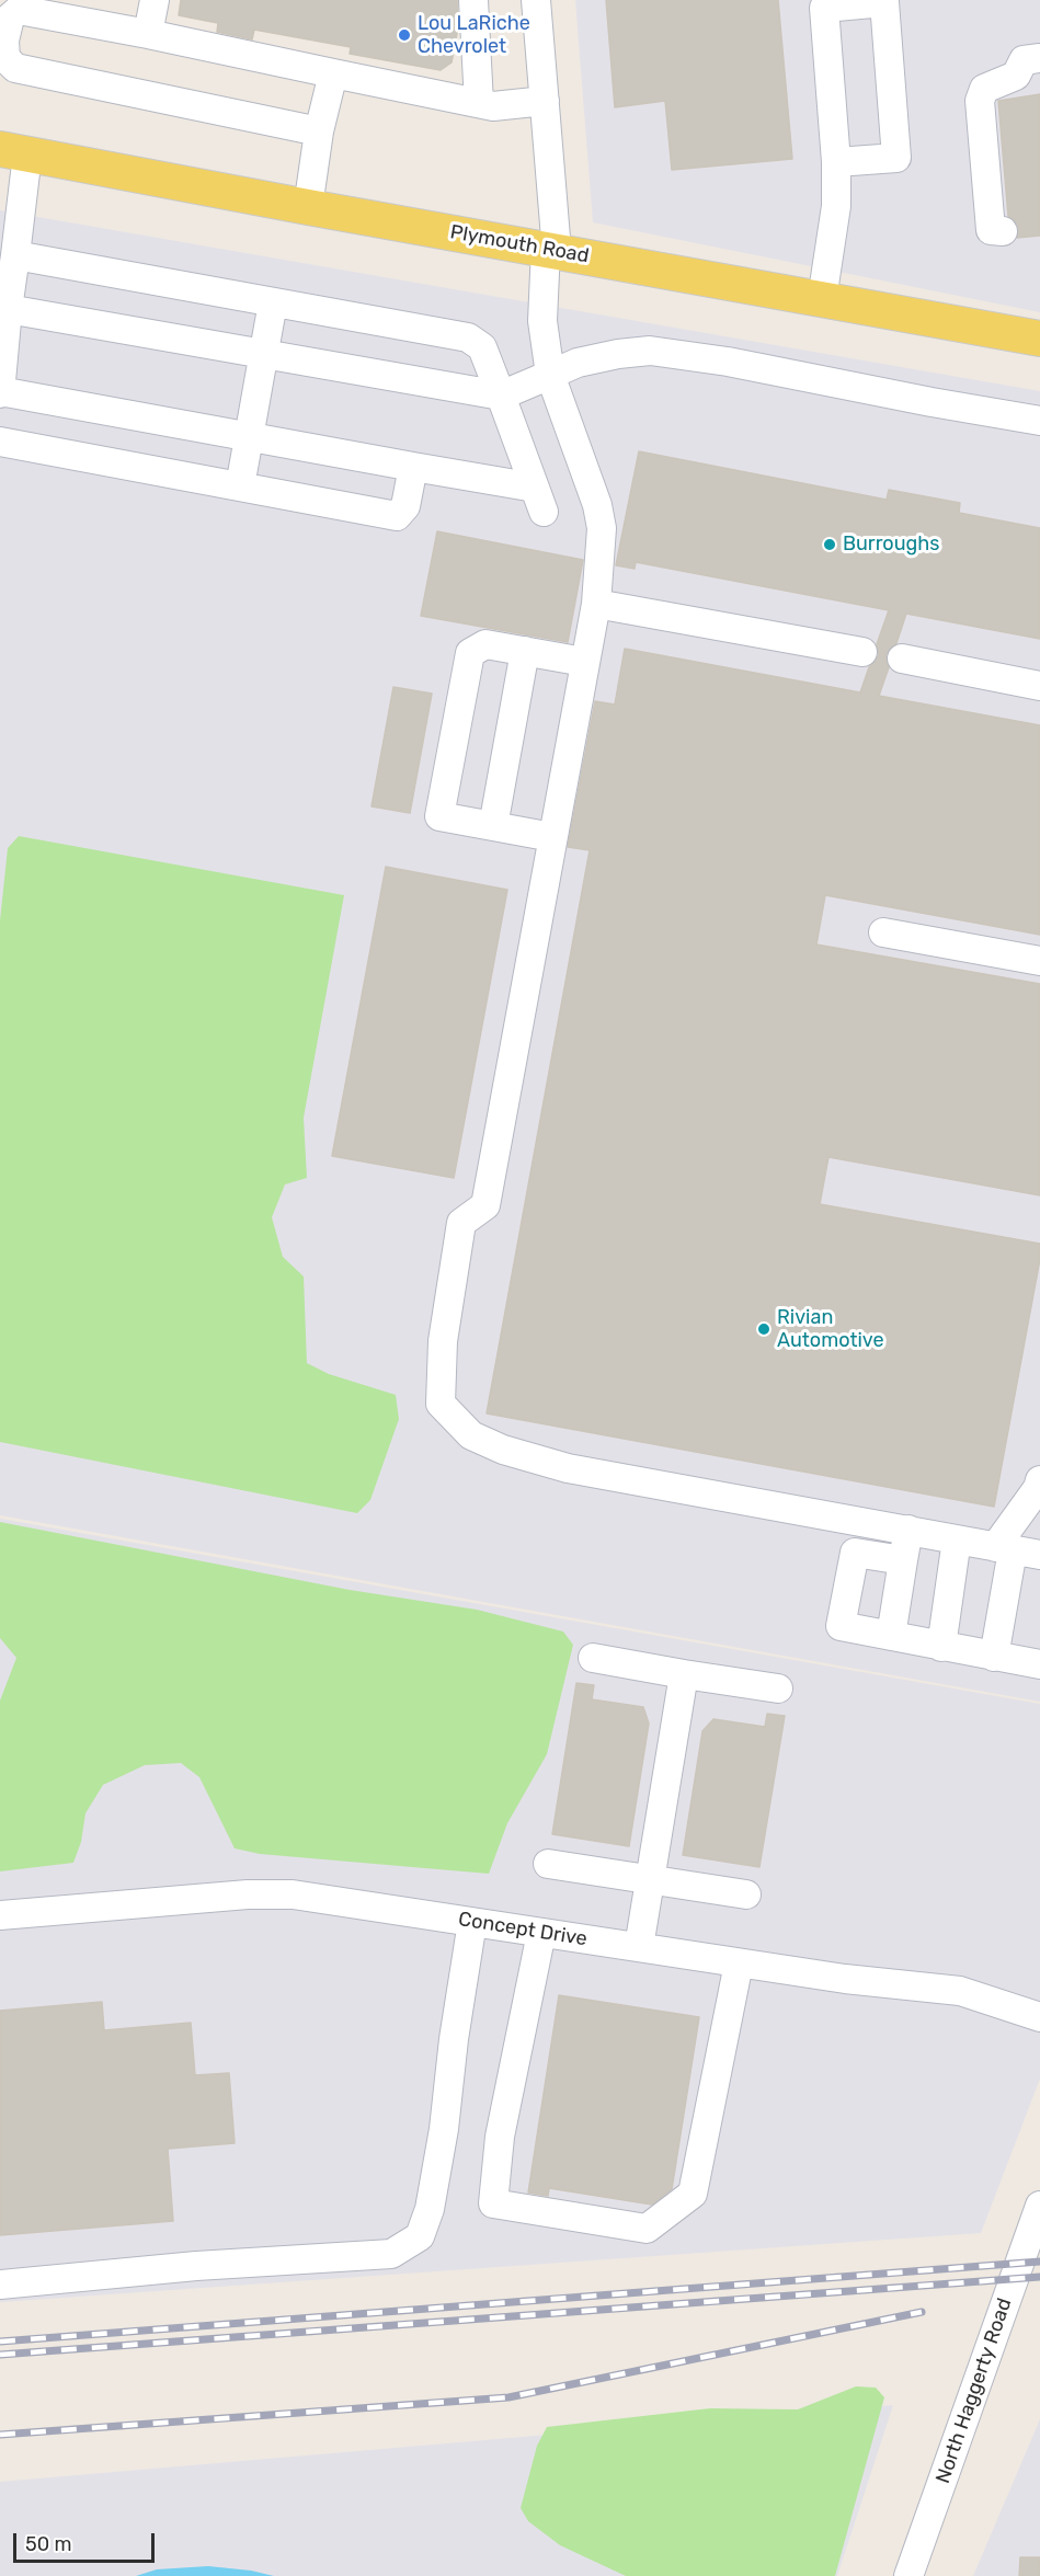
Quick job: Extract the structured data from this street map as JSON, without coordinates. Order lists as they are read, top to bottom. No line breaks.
{"streets":{"main road":["Plymouth Road"],"street":["Concept Drive","North Haggerty Road"]},"places":["Lou LaRiche Chevrolet","Burroughs","Rivian Automotive"],"scale_bar":"50 m"}
